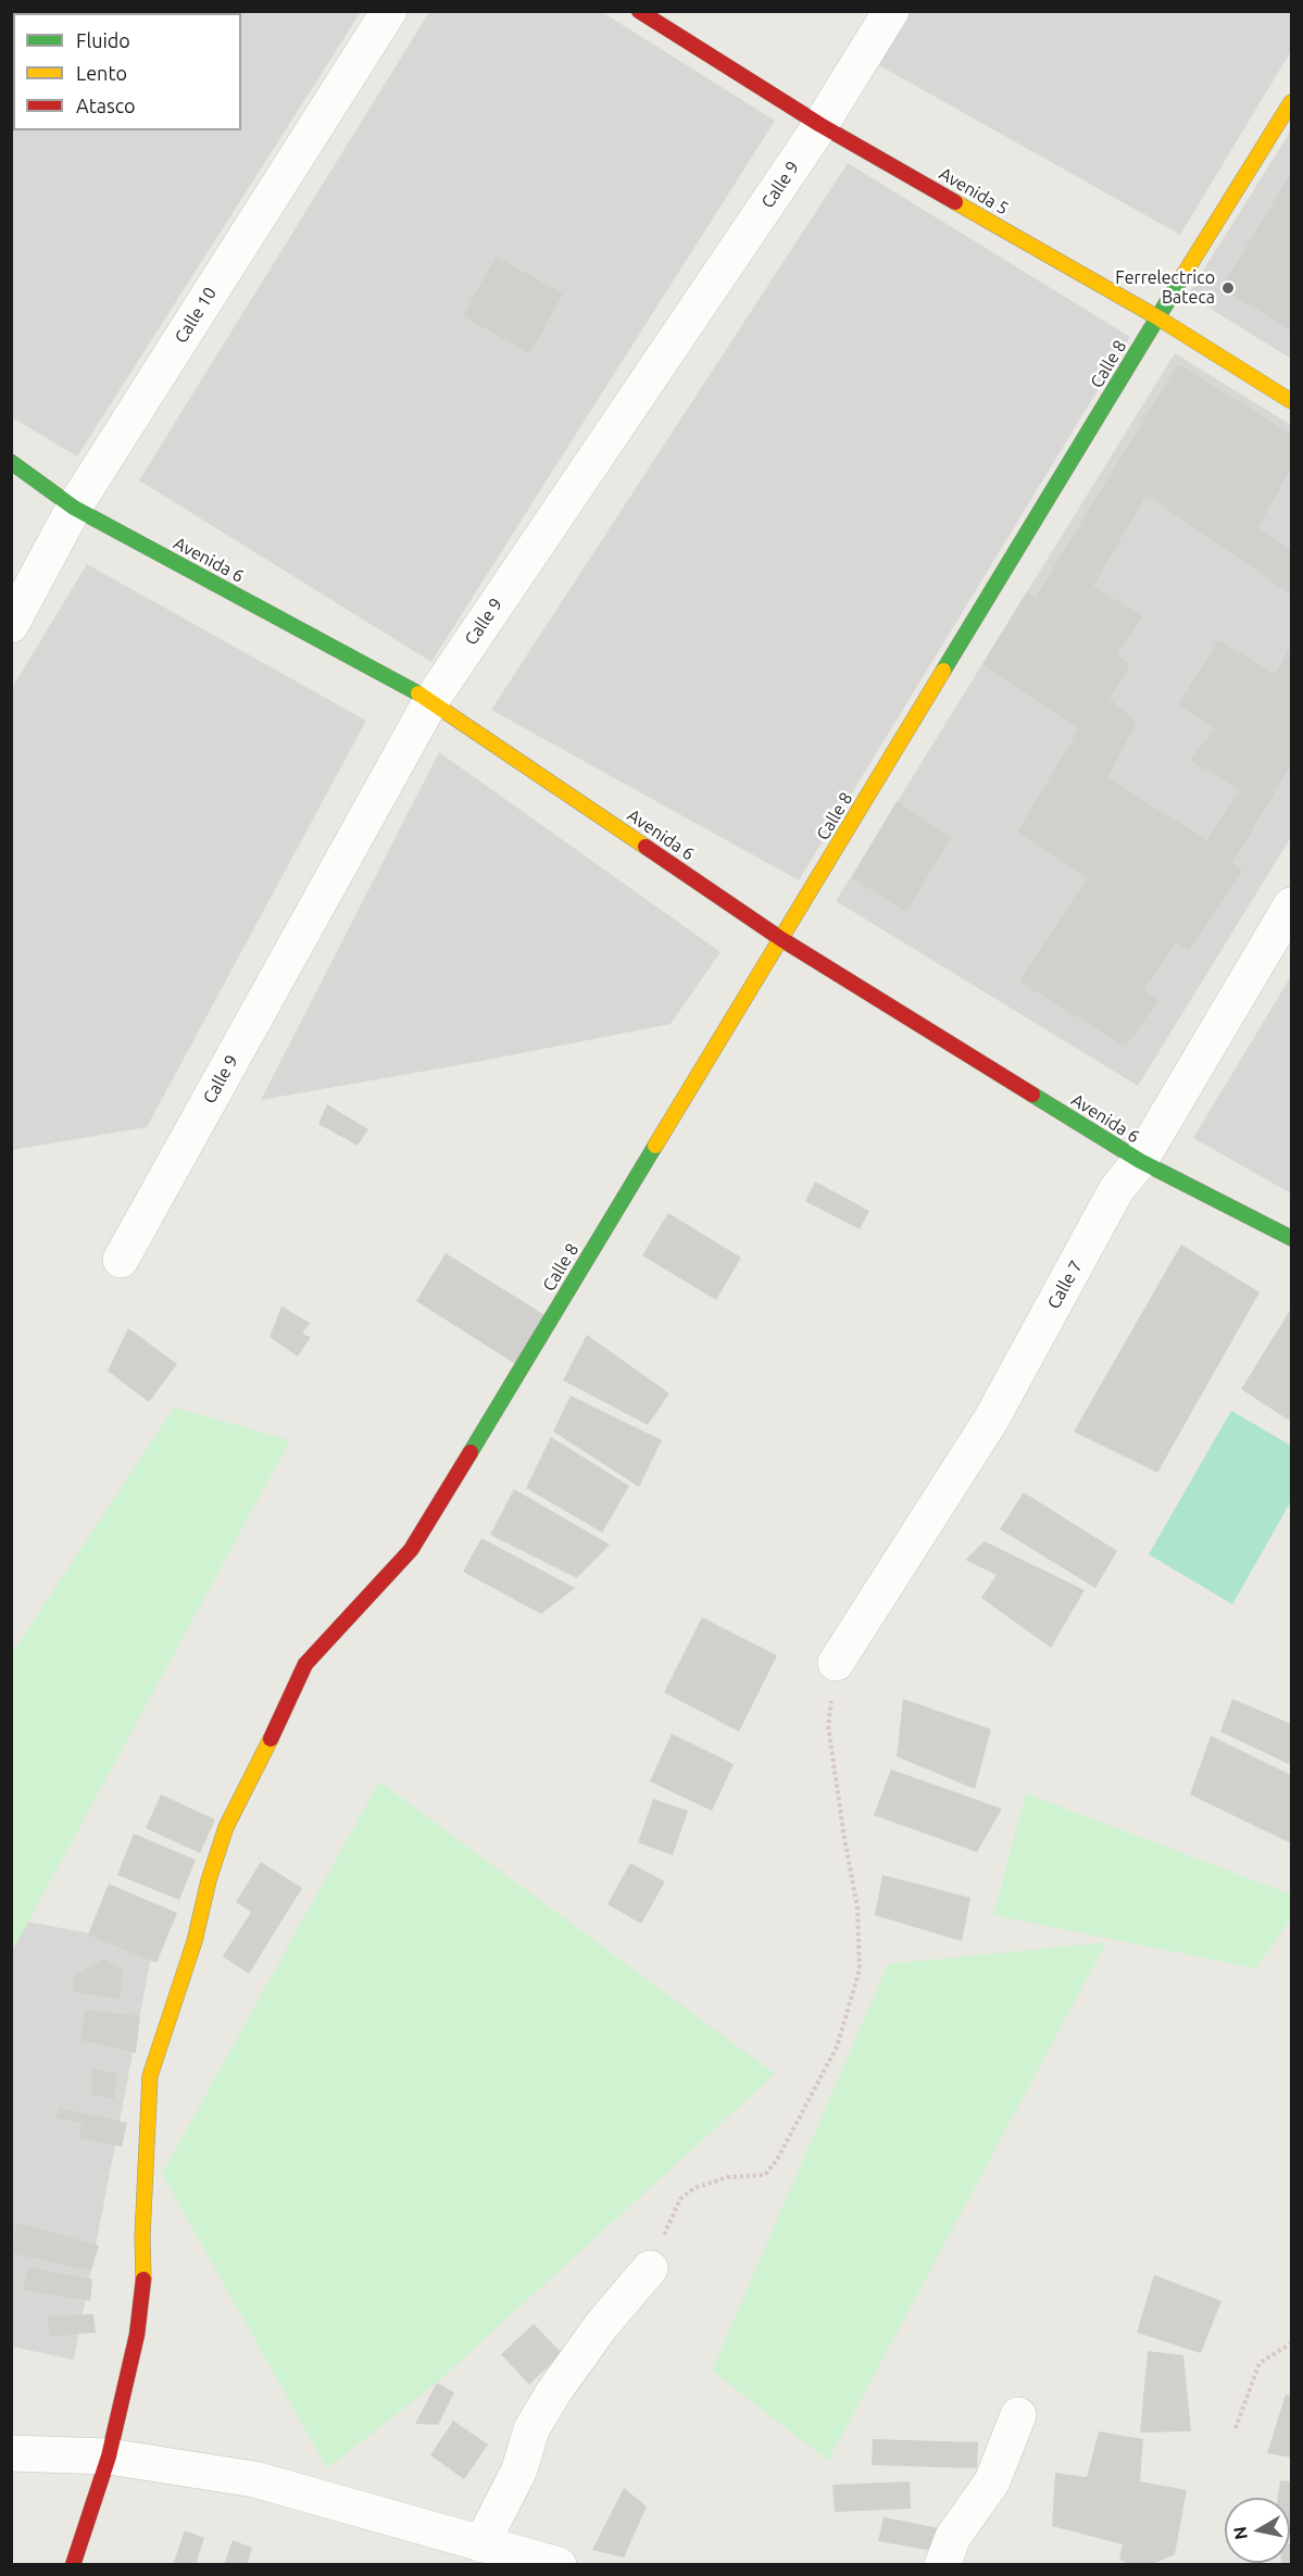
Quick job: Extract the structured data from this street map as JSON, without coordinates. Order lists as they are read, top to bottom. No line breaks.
{"streets":{"street":["Calle 9","Avenida 5","Calle 10","Calle 8","Avenida 6","Calle 7"]},"crossings":[["Calle 9","Avenida 5"],["Calle 9","Avenida 6"],["Avenida 5","Calle 8"],["Calle 10","Avenida 6"],["Calle 8","Avenida 6"],["Avenida 6","Calle 7"]],"places":["Ferrelectrico Bateca"],"legend":["Fluido","Lento","Atasco"],"north":"left"}
